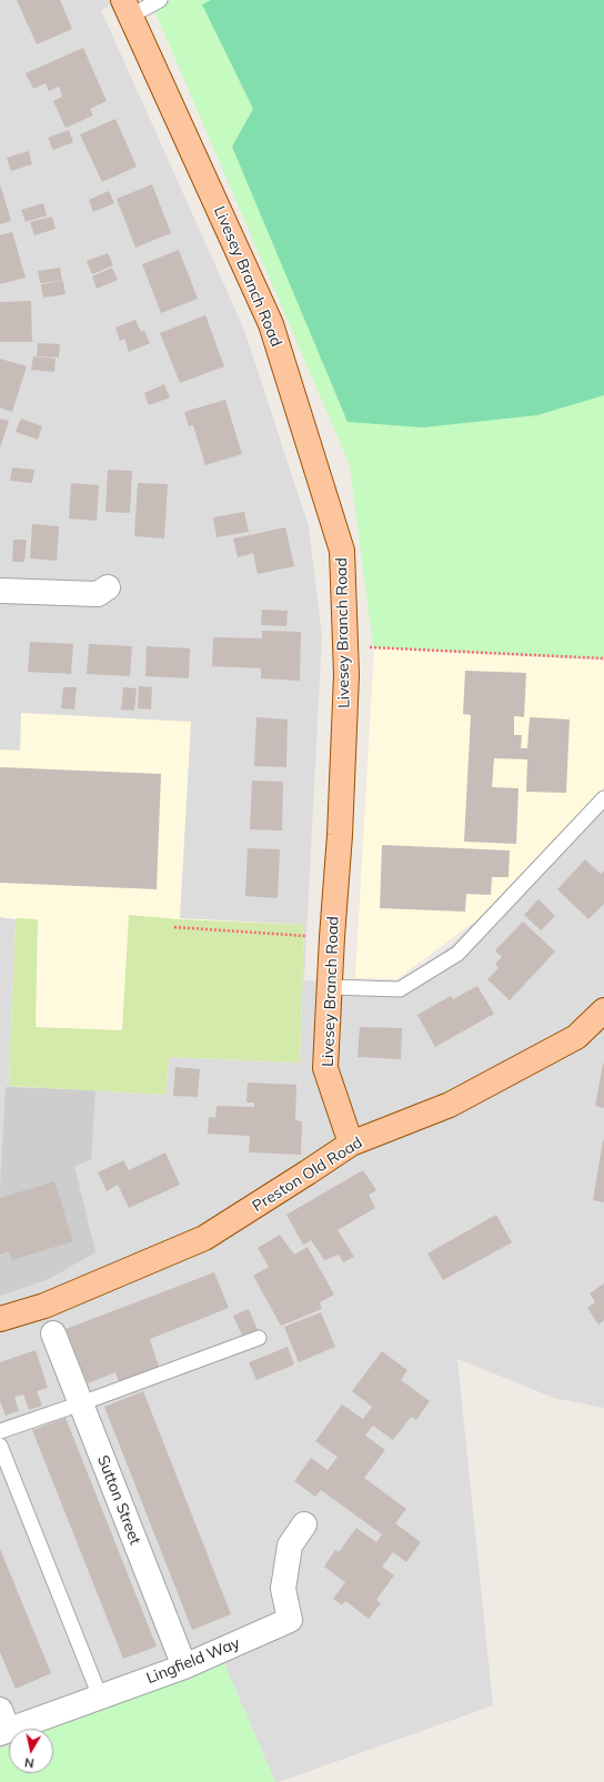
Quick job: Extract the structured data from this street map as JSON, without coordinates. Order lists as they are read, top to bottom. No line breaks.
{"streets":{"main road":["Livesey Branch Road","Preston Old Road"],"street":["Sutton Street","Lingfield Way"]},"crossings":[["Livesey Branch Road","Preston Old Road"],["Sutton Street","Lingfield Way"]],"north":"bottom"}
